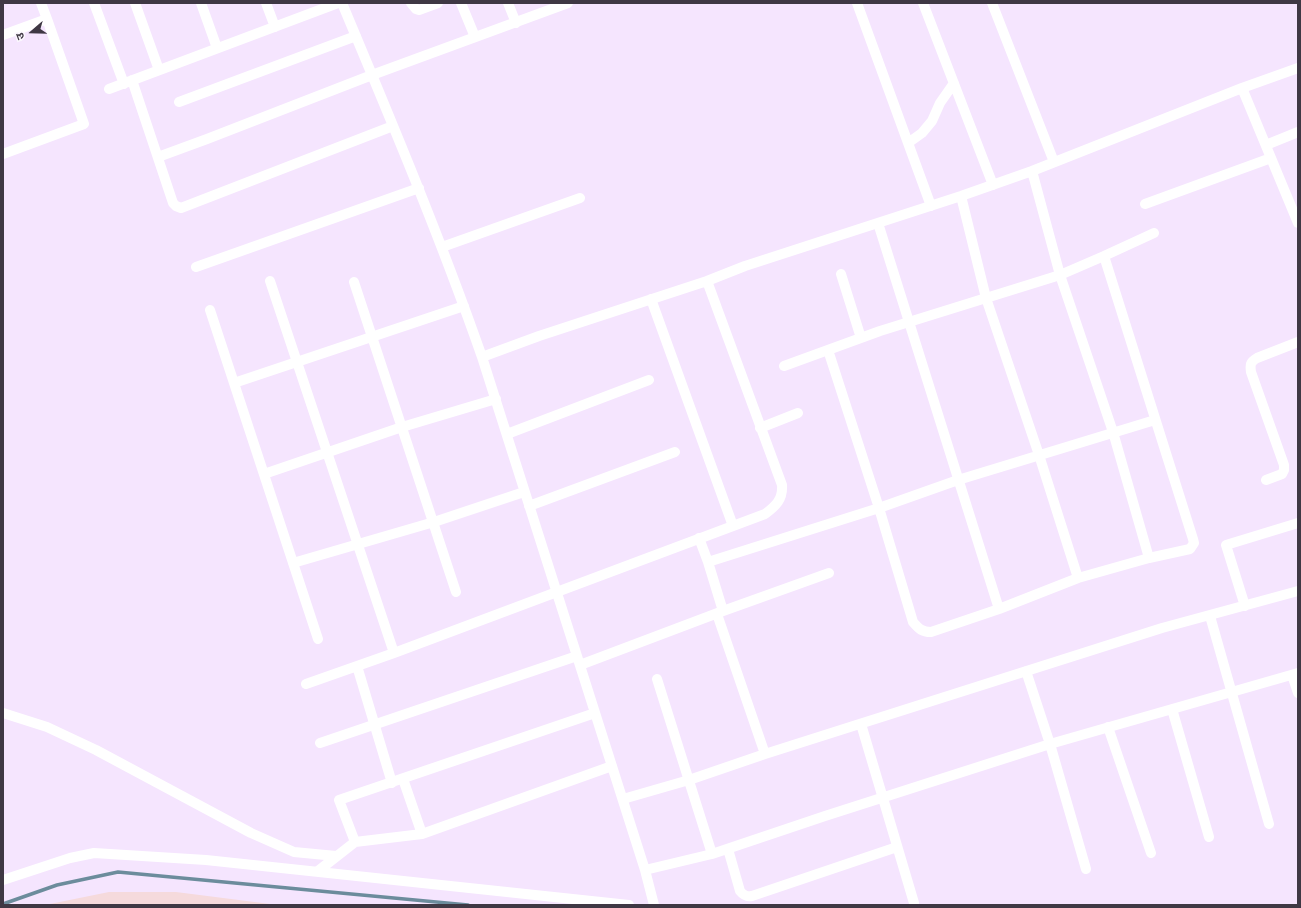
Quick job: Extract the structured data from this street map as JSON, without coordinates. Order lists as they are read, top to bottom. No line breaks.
{"north":"left"}
